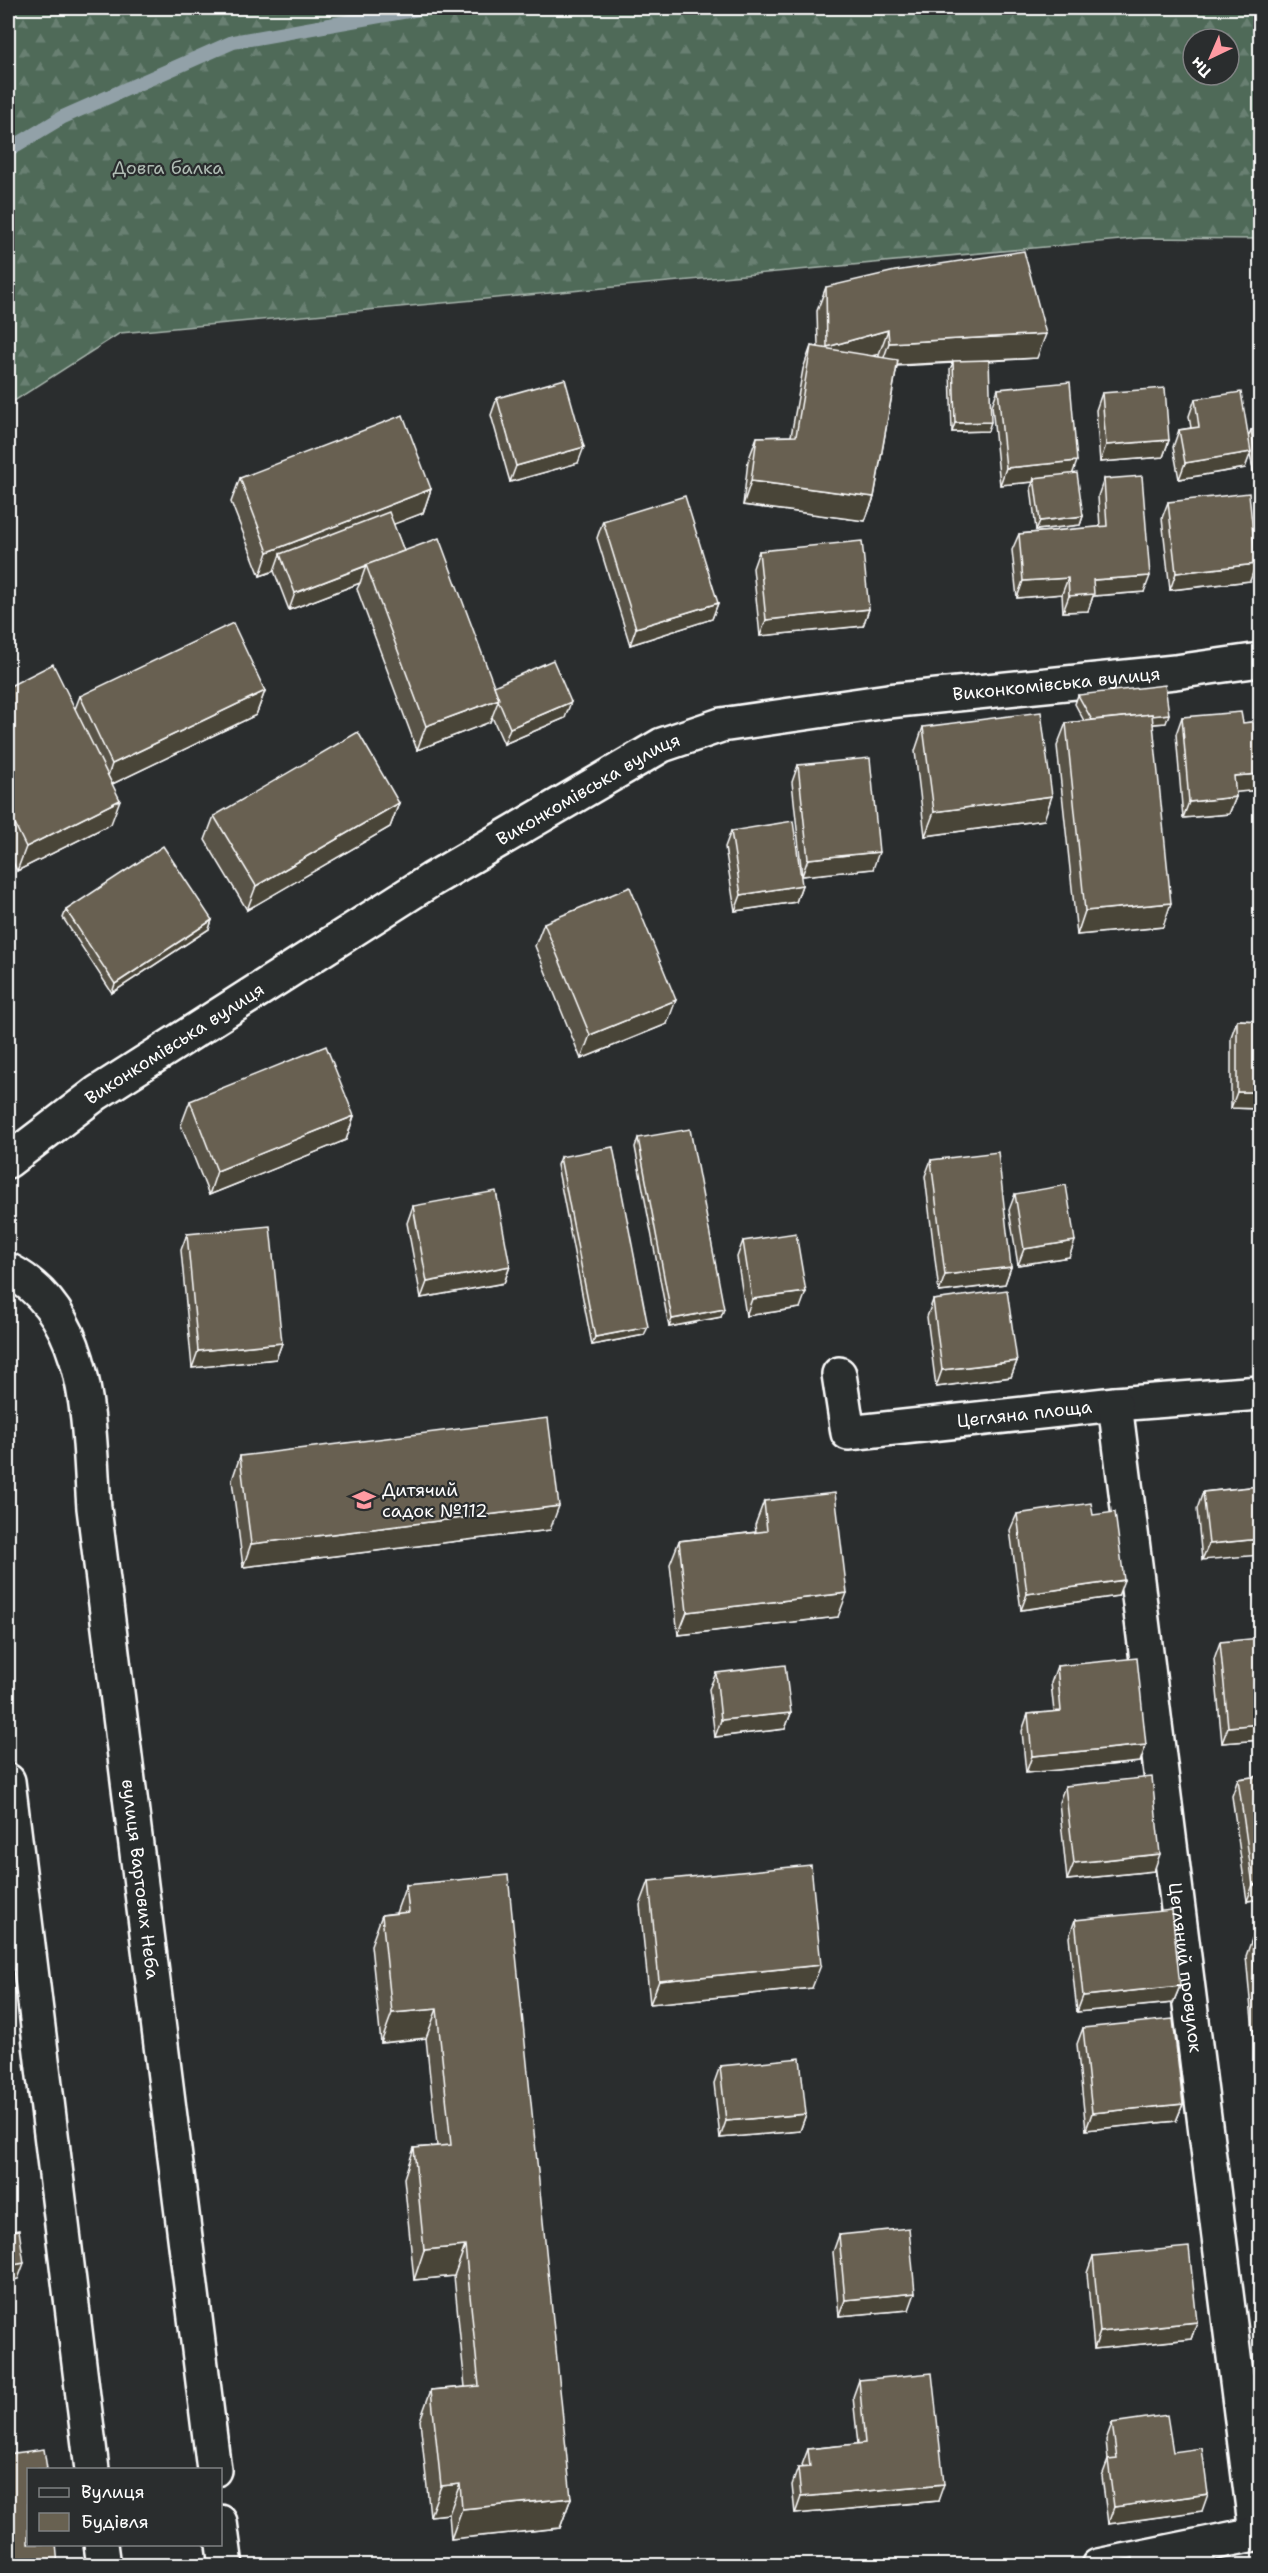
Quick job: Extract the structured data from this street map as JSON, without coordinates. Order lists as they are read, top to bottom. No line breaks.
{"streets":{"street":["Виконкомівська вулиця","Цегляна площа","вулиця Вартових Неба","Цегляний провулок"]},"crossings":[["Цегляна площа","Цегляний провулок"]],"parks":["Довга балка"],"places":{"school or university":["Дитячий садок №112"]},"legend":["Вулиця","Будівля"],"north":"bottom left"}
